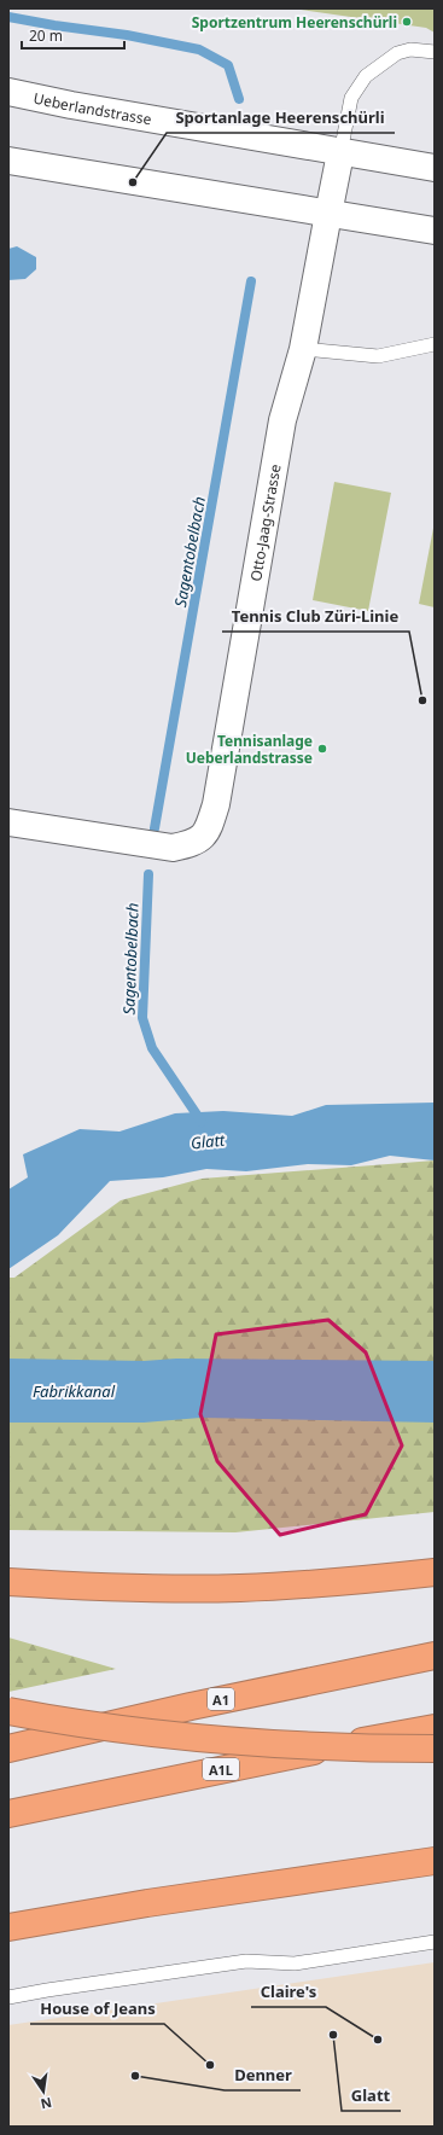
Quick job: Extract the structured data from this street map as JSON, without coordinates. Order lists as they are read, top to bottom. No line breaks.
{"streets":{"highway":["A1","A1L"],"main road":["Ueberlandstrasse","Otto-Jaag-Strasse"]},"crossings":[["Ueberlandstrasse","Otto-Jaag-Strasse"]],"water":["Sagentobelbach","Glatt","Fabrikkanal"],"places":["Sportzentrum Heerenschürli","Sportanlage Heerenschürli","Tennis Club Züri-Linie","Tennisanlage Ueberlandstrasse","Glatt","Claire's","House of Jeans","Denner"],"scale_bar":"20 m","north":"bottom"}
